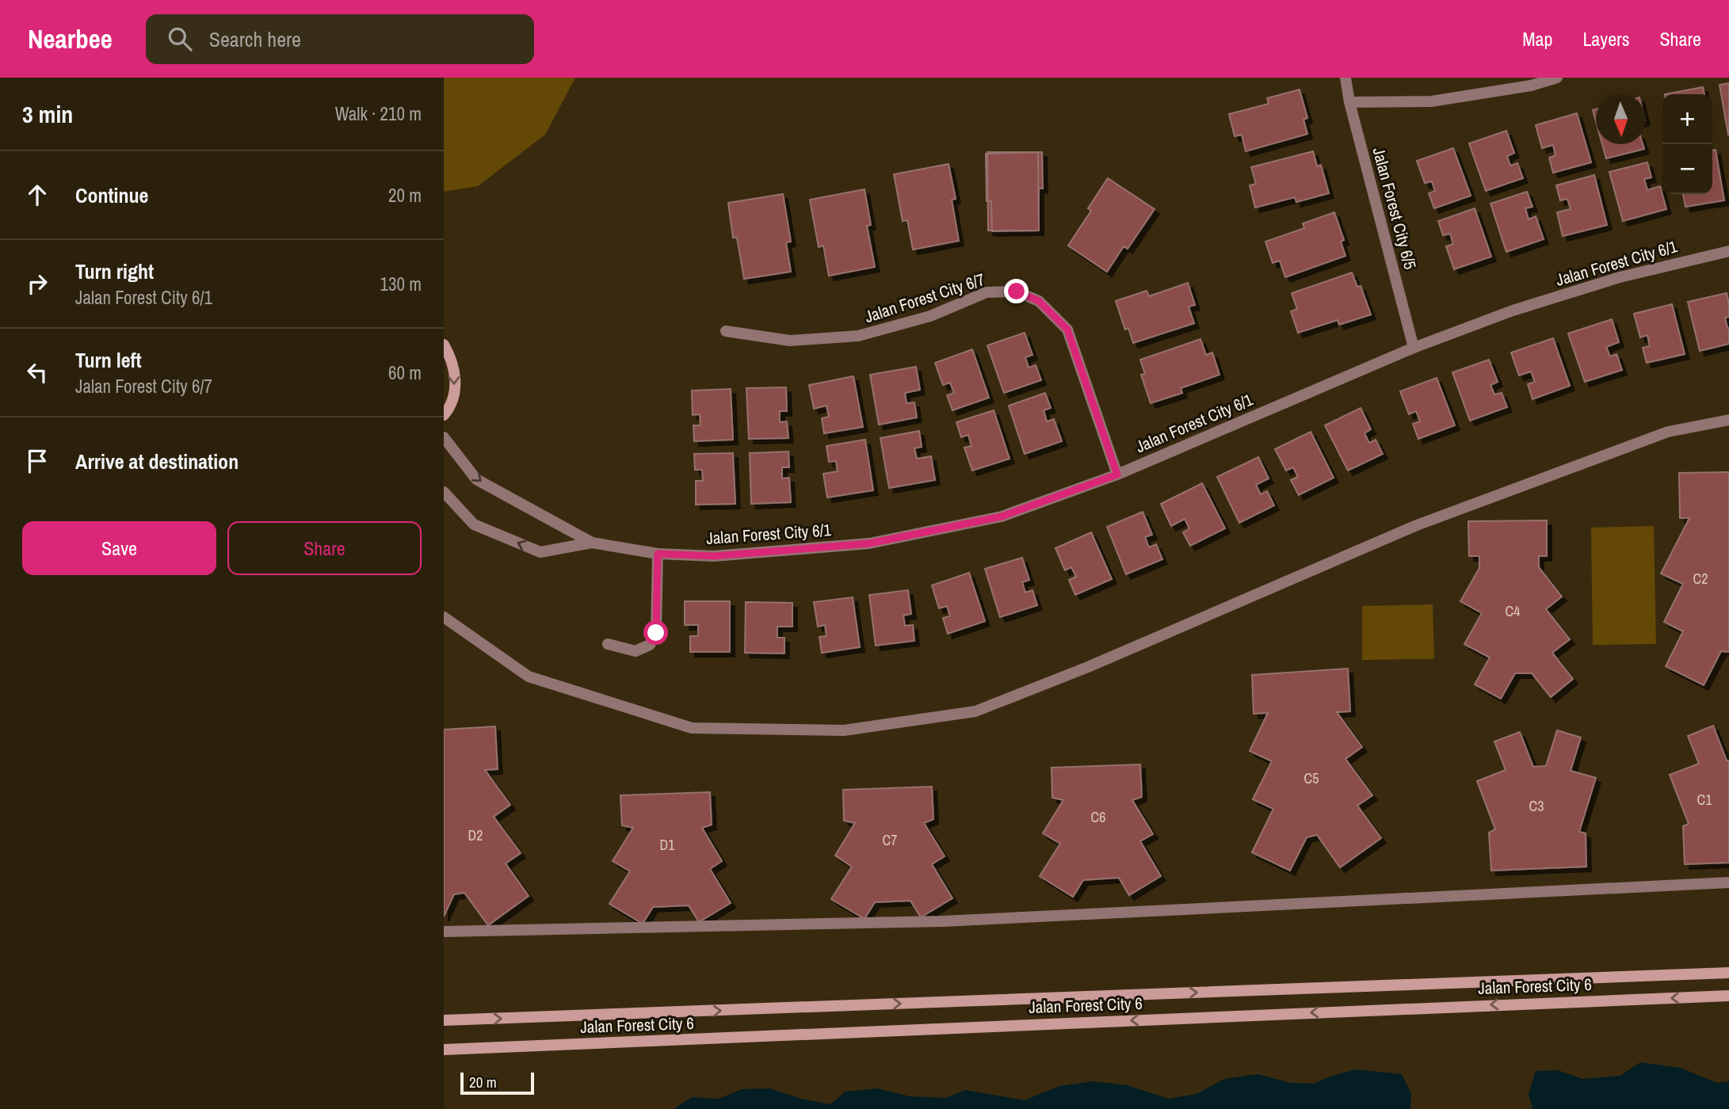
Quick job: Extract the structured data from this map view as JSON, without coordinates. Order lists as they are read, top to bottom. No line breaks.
{"streets":{"street":["Jalan Forest City 6/5","Jalan Forest City 6/1","Jalan Forest City 6/7","Jalan Forest City 6"]},"crossings":[["Jalan Forest City 6/5","Jalan Forest City 6/1"],["Jalan Forest City 6/1","Jalan Forest City 6/7"]],"house_numbers":["C2","C4","C5","C1","C3","C6","D2","C7","D1"],"scale_bar":"20 m","north":"bottom","page":{"header":"Nearbee","search":"Search here","nav":["Map","Layers","Share"],"heading":["3 min","Walk · 210 m"],"map_buttons":["+","−"],"list":[["Continue","20 m"],["Turn right","Jalan Forest City 6/1","130 m"],["Turn left","Jalan Forest City 6/7","60 m"],"Arrive at destination"],"buttons":["Save","Share"],"scale":"20 m"}}
